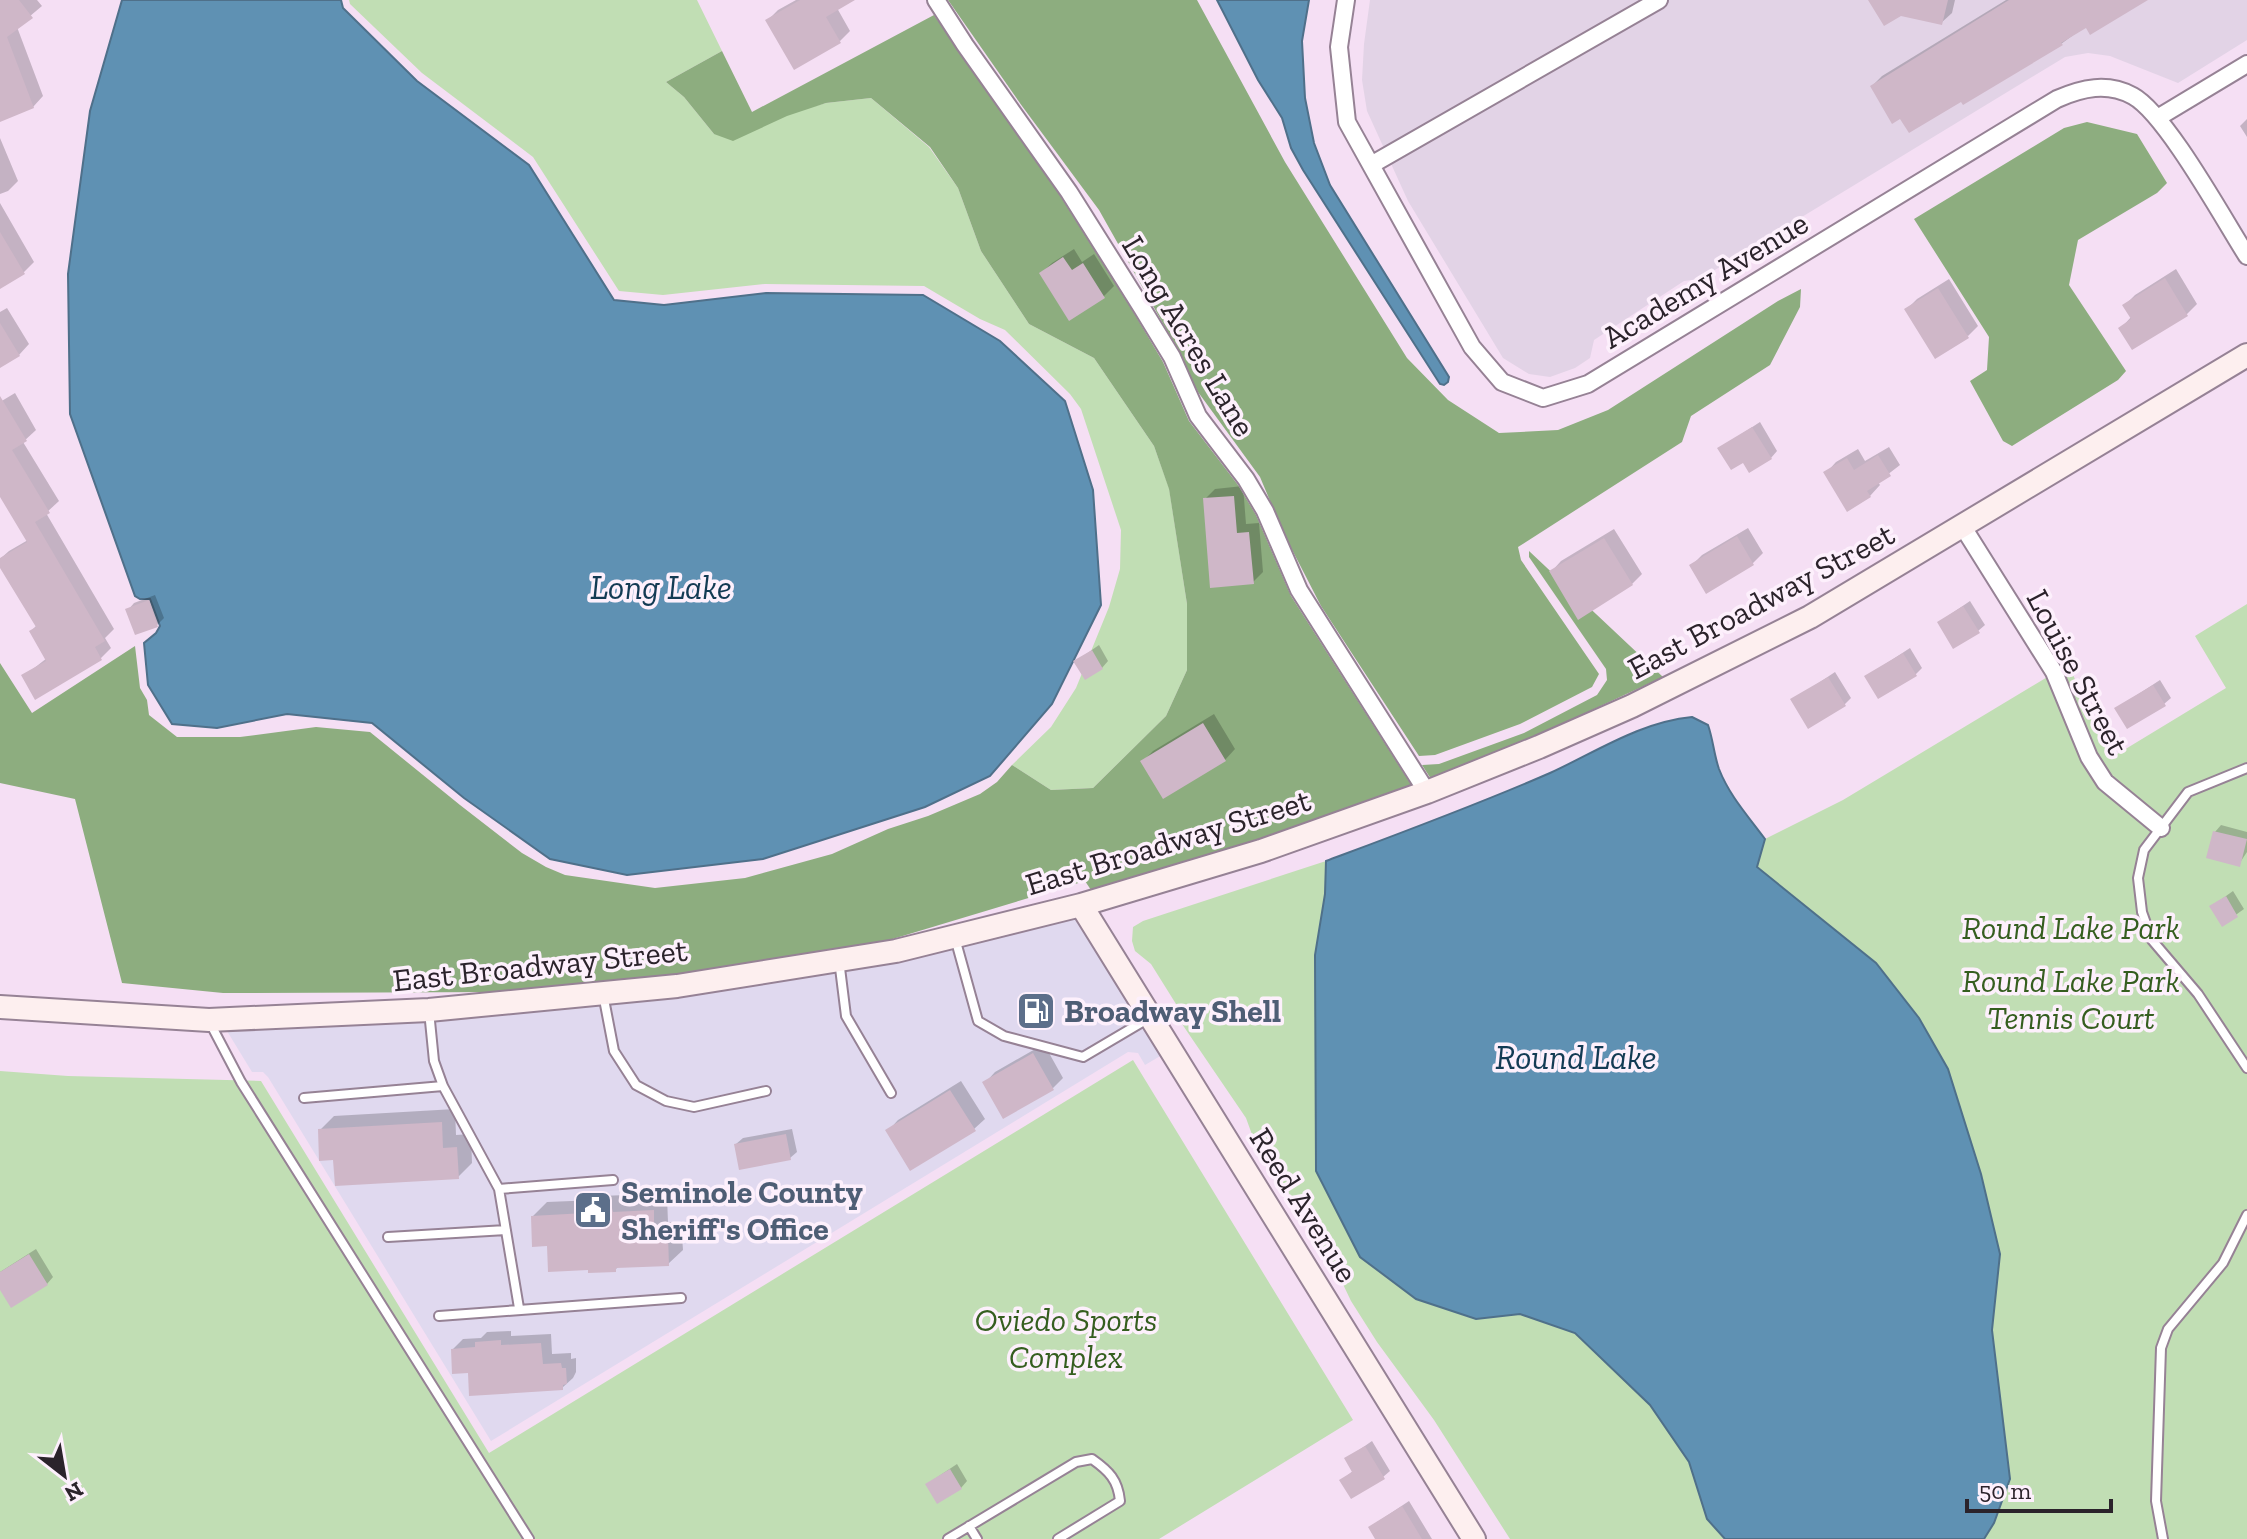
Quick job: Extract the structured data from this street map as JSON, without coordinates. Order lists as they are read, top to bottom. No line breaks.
{"streets":{"main road":["East Broadway Street","Reed Avenue"],"street":["Academy Avenue","Long Acres Lane","Louise Street"]},"crossings":[["Long Acres Lane","East Broadway Street"],["East Broadway Street","Louise Street"],["East Broadway Street","Reed Avenue"]],"water":["Long Lake","Round Lake"],"parks":["Round Lake Park","Round Lake Park Tennis Court","Oviedo Sports Complex"],"places":{"fuel station":["Broadway Shell"],"public building":["Seminole County Sheriff's Office"]},"scale_bar":"50 m","north":"bottom right"}
